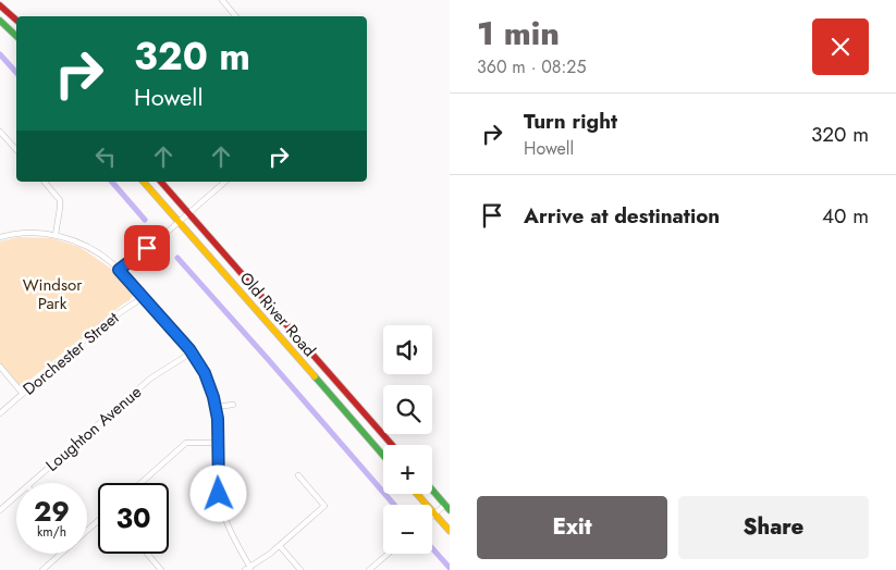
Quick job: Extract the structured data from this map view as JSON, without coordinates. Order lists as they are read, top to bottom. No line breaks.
{"streets":{"main road":["Old River Road"],"street":["Dorchester Street","Loughton Avenue"]},"parks":["Windsor Park"],"page":{"heading":["1 min","360 m · 08:25"],"turn":["320 m","Howell"],"list":[{"name":"Turn right","note":"Howell","value":"320 m"},{"name":"Arrive at destination","value":"40 m"}],"map_buttons":["+","−"],"speed":"29 km/h","limit":"30","buttons":["Exit","Share"]}}
